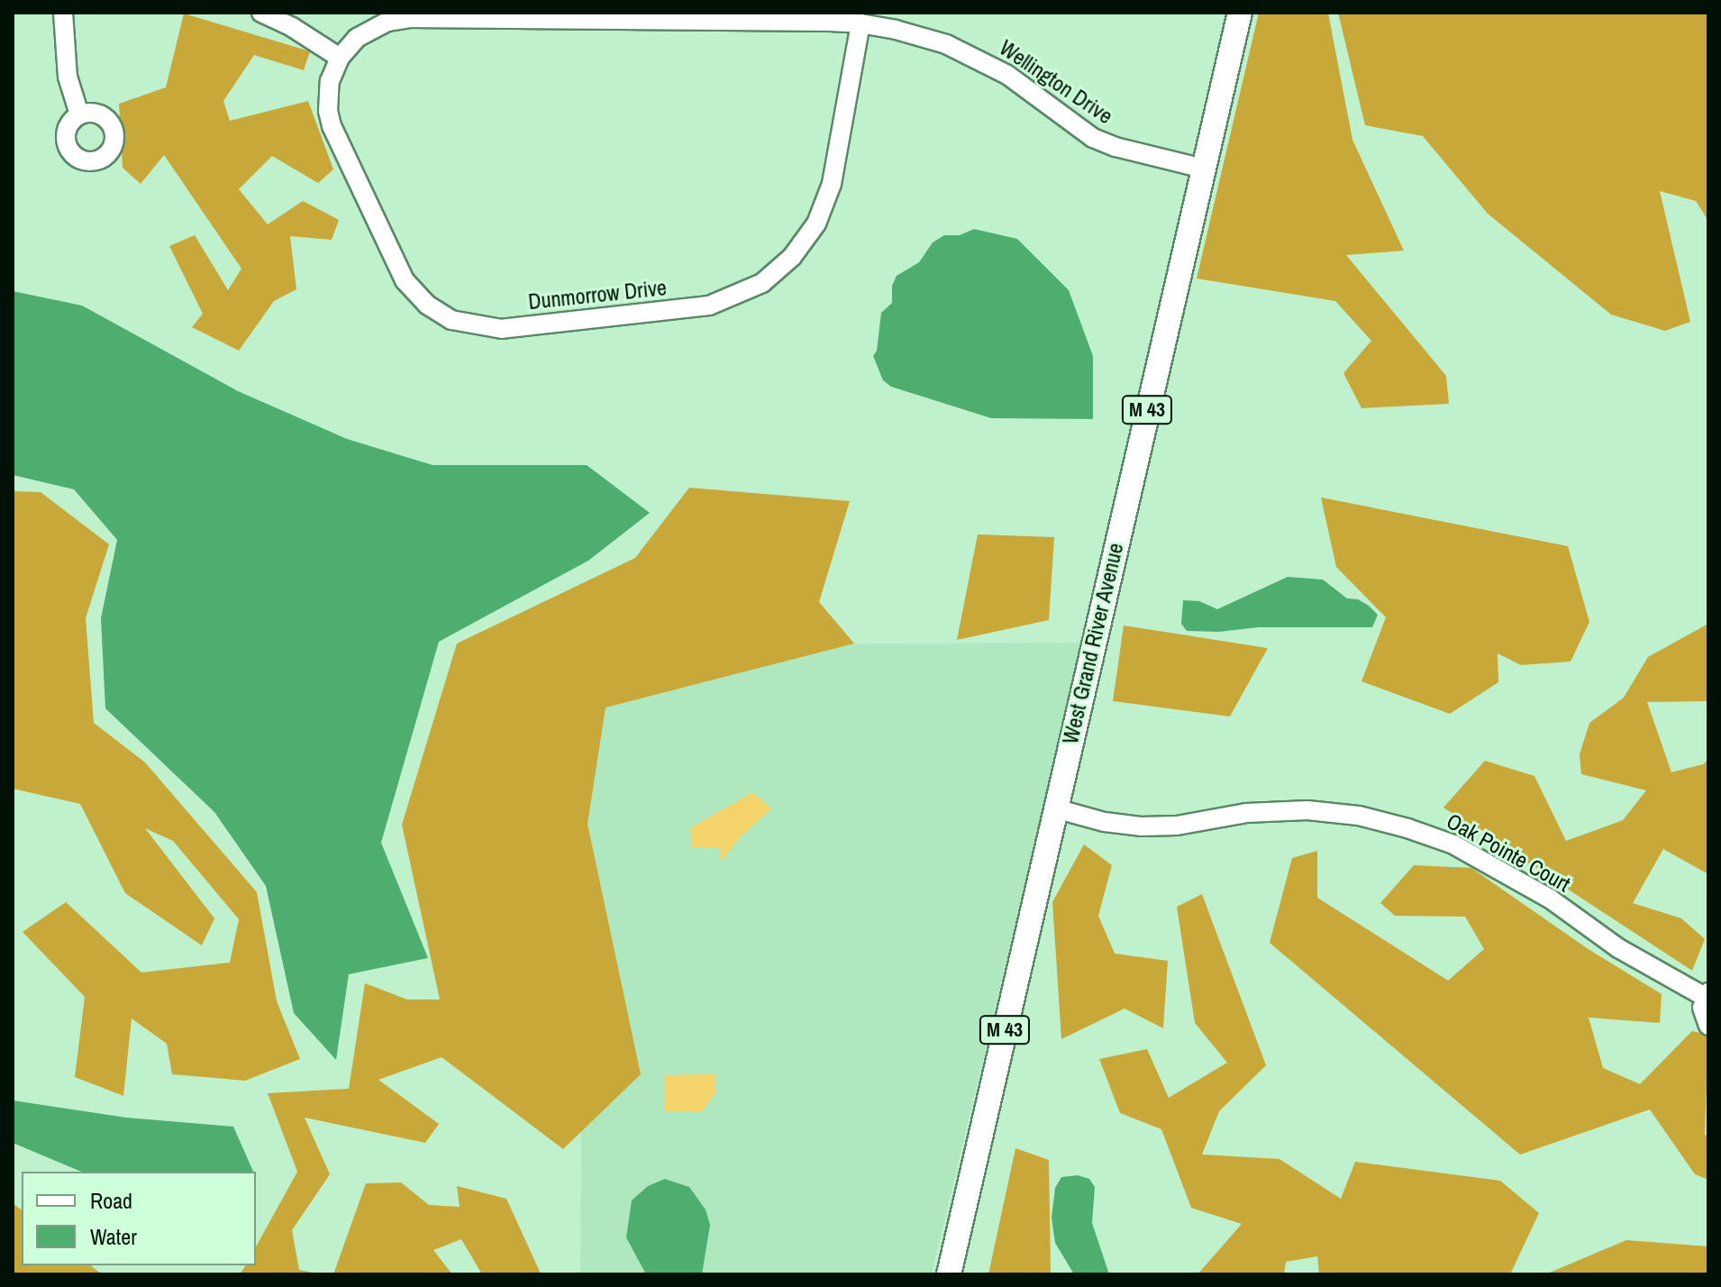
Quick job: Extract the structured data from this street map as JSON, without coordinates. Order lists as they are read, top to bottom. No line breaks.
{"streets":{"main road":["M 43","West Grand River Avenue"],"street":["Wellington Drive","Dunmorrow Drive","Oak Pointe Court"]},"crossings":[["Wellington Drive","Dunmorrow Drive"],["Wellington Drive","West Grand River Avenue"],["West Grand River Avenue","Oak Pointe Court"]],"legend":["Road","Water"]}
